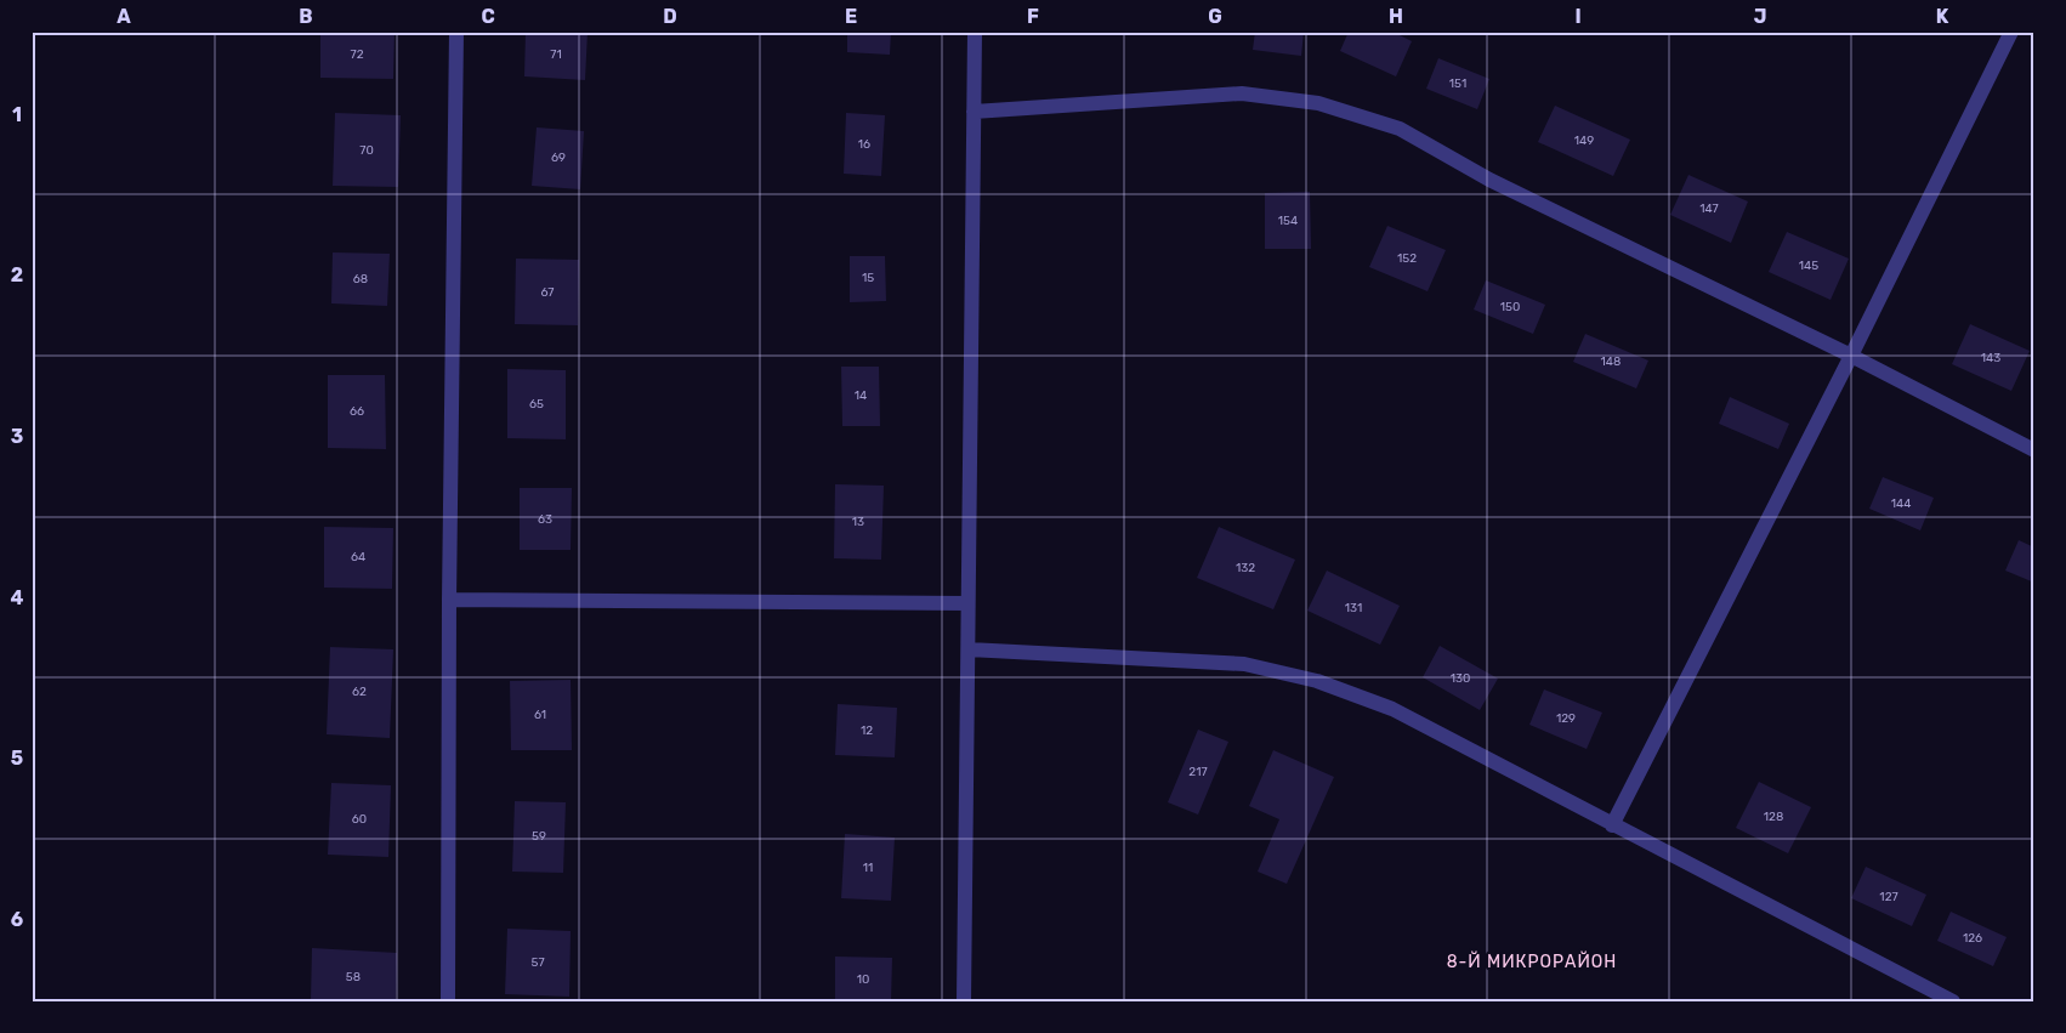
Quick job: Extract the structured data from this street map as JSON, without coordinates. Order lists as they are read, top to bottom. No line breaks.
{"districts":["8-Й МИКРОРАЙОН"],"house_numbers":["72","71","151","149","16","70","69","147","154","152","145","15","68","67","150","143","148","14","65","66","144","63","13","64","132","131","130","62","61","129","12","217","128","60","59","11","127","126","57","58","10"],"grid":{"columns":["A","B","C","D","E","F","G","H","I","J","K"],"rows":["1","2","3","4","5","6"]}}
